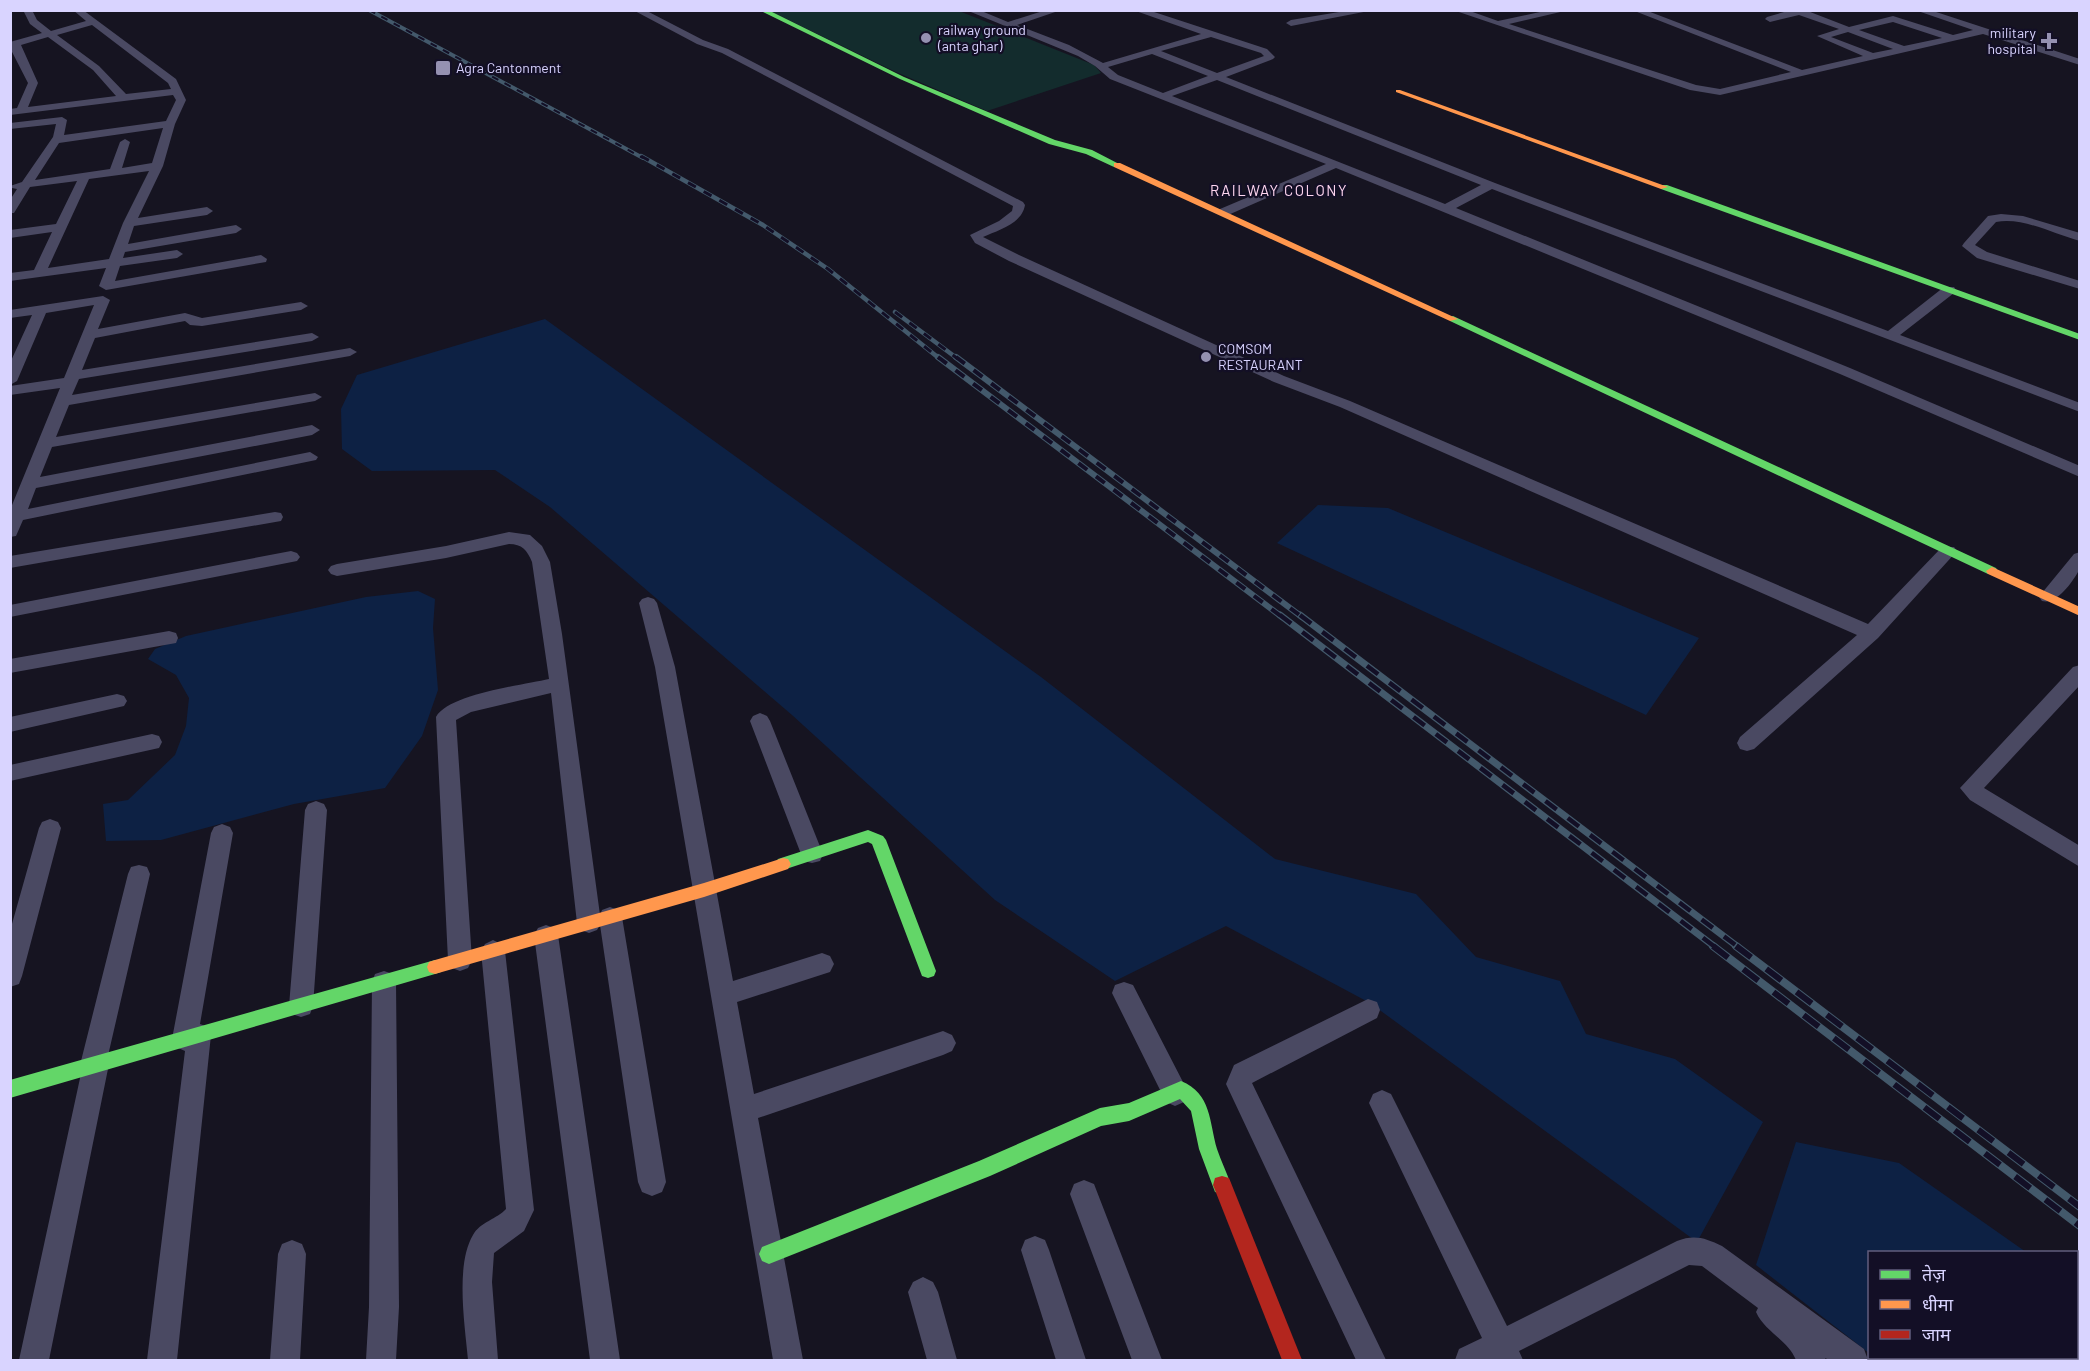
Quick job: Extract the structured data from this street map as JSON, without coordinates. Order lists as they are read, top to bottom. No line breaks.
{"districts":["RAILWAY COLONY"],"places":{"other":["railway ground (anta ghar)","COMSOM RESTAURANT"],"health":["military hospital"],"transit":["Agra Cantonment"]},"legend":["तेज़","धीमा","जाम"]}
